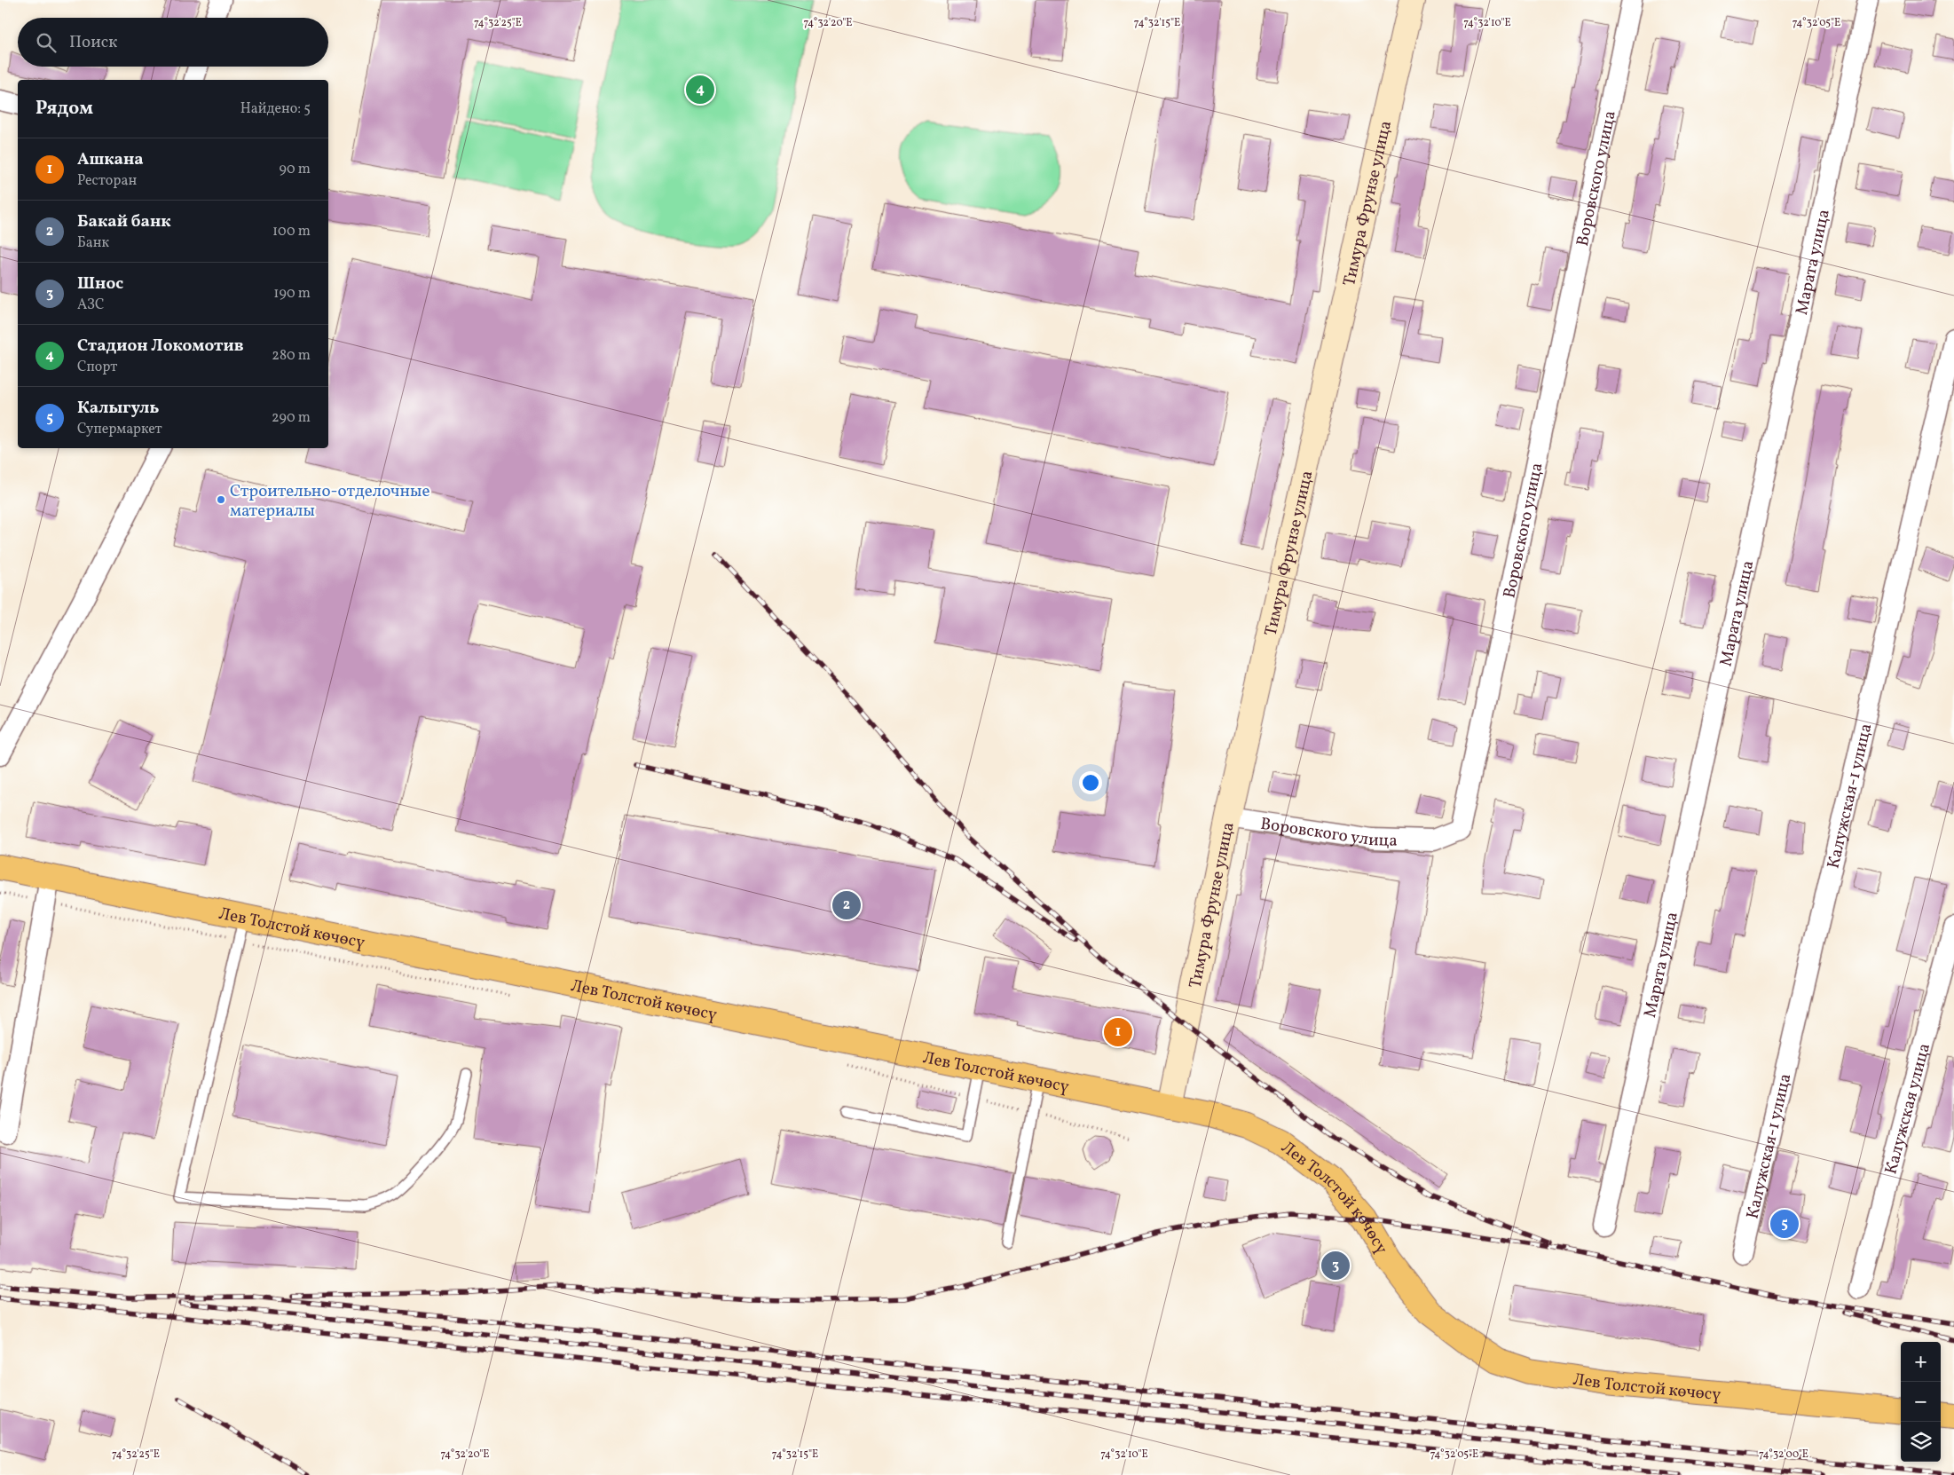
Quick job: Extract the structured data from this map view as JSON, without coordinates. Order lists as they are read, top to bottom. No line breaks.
{"streets":{"main road":["Тимура Фрунзе улица","Лев Толстой көчөсү"],"street":["Воровского улица","Марата улица","Калужская-1 улица","Калужская улица"]},"crossings":[["Воровского улица","Тимура Фрунзе улица"],["Тимура Фрунзе улица","Лев Толстой көчөсү"]],"places":["Строительно-отделочные материалы"],"page":{"search":"Поиск","pins":["4","2","1","5","3"],"heading":["Рядом","Найдено: 5"],"list":[{"mark":"1","name":"Ашкана","note":"Ресторан","value":"90 m"},{"mark":"2","name":"Бакай банк","note":"Банк","value":"100 m"},{"mark":"3","name":"Шнос","note":"АЗС","value":"190 m"},{"mark":"4","name":"Стадион Локомотив","note":"Спорт","value":"280 m"},{"mark":"5","name":"Калыгуль","note":"Супермаркет","value":"290 m"}],"map_buttons":["+","−"]},"coordinates":["74°32'25\"E","74°32'20\"E","74°32'15\"E","74°32'10\"E","74°32'05\"E","74°32'00\"E"]}
